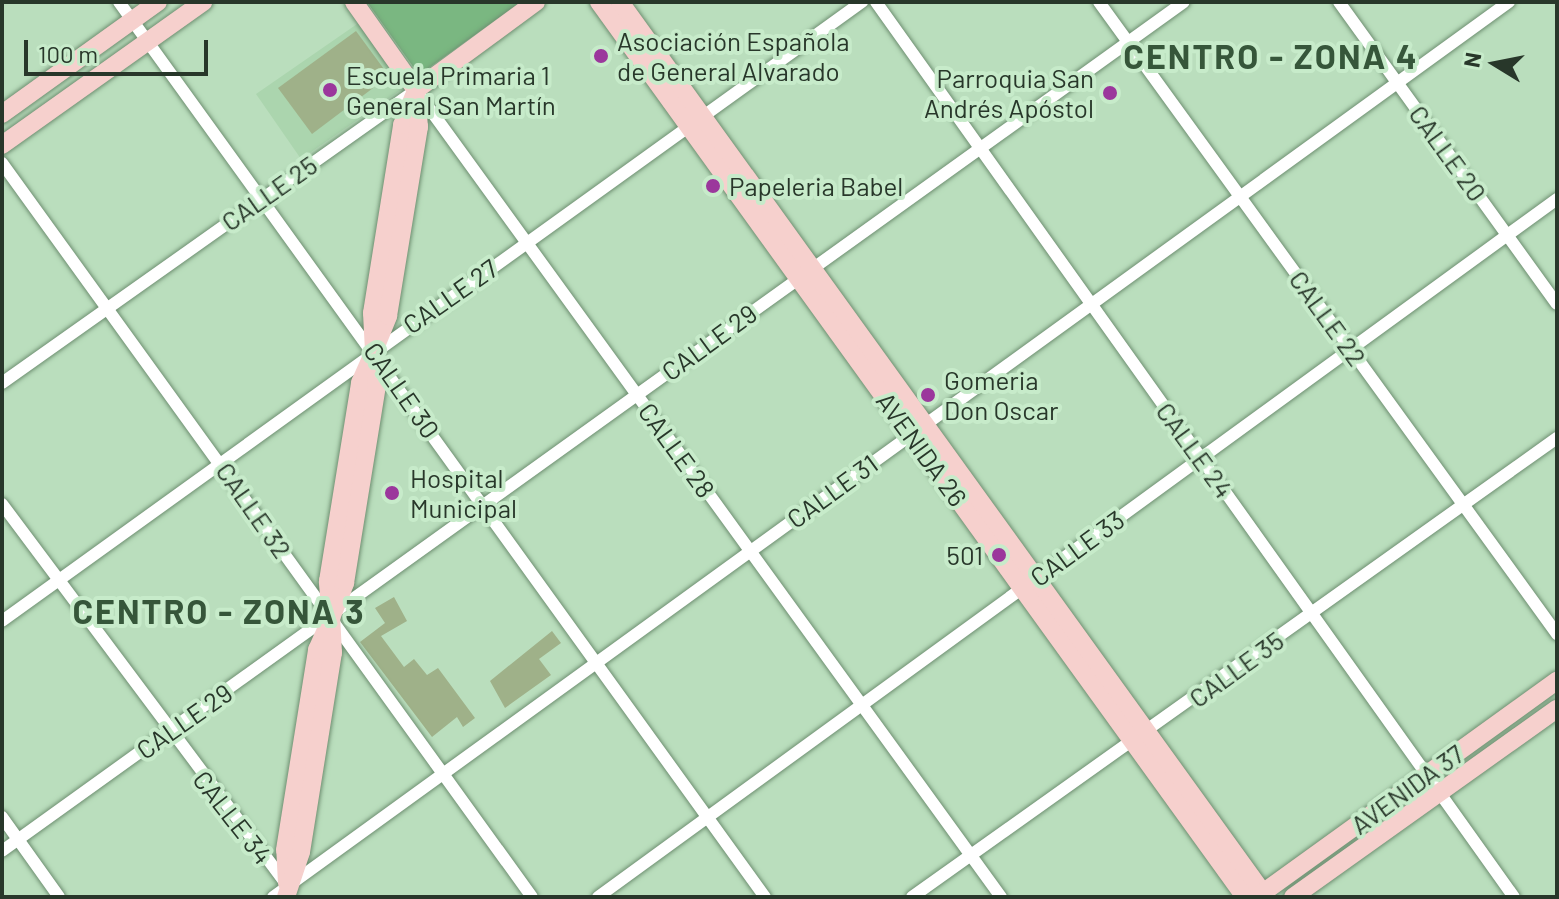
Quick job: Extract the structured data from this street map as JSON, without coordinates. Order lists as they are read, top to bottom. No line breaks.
{"streets":{"main road":["CALLE 25","AVENIDA 26","CALLE 28","AVENIDA 37"],"street":["CALLE 20","CALLE 27","CALLE 22","CALLE 29","CALLE 30","CALLE 24","CALLE 31","CALLE 32","CALLE 33","CALLE 35","CALLE 34"]},"crossings":[["CALLE 20","CALLE 31"],["CALLE 20","CALLE 33"],["CALLE 25","CALLE 30"],["CALLE 25","CALLE 28"],["CALLE 25","CALLE 32"],["CALLE 27","CALLE 30"],["CALLE 27","AVENIDA 26"],["CALLE 27","CALLE 28"],["CALLE 27","CALLE 32"],["CALLE 27","CALLE 34"],["CALLE 22","CALLE 29"],["CALLE 22","CALLE 31"],["CALLE 22","CALLE 33"],["CALLE 22","CALLE 35"],["CALLE 29","CALLE 30"],["CALLE 29","AVENIDA 26"],["CALLE 29","CALLE 28"],["CALLE 29","CALLE 24"],["CALLE 29","CALLE 32"],["CALLE 29","CALLE 34"],["CALLE 30","CALLE 31"],["CALLE 30","CALLE 33"],["AVENIDA 26","CALLE 31"],["AVENIDA 26","CALLE 33"],["AVENIDA 26","CALLE 35"],["AVENIDA 26","AVENIDA 37"],["CALLE 28","CALLE 31"],["CALLE 28","CALLE 33"],["CALLE 28","CALLE 35"],["CALLE 24","CALLE 31"],["CALLE 24","CALLE 33"],["CALLE 24","CALLE 35"],["CALLE 24","AVENIDA 37"],["CALLE 31","CALLE 32"],["CALLE 31","CALLE 34"]],"districts":["CENTRO - ZONA 4","CENTRO - ZONA 3"],"places":["Asociación Española de General Alvarado","Escuela Primaria 1 General San Martín","Parroquia San Andrés Apóstol","Papeleria Babel","Gomeria Don Oscar","Hospital Municipal","501"],"scale_bar":"100 m","north":"left"}
